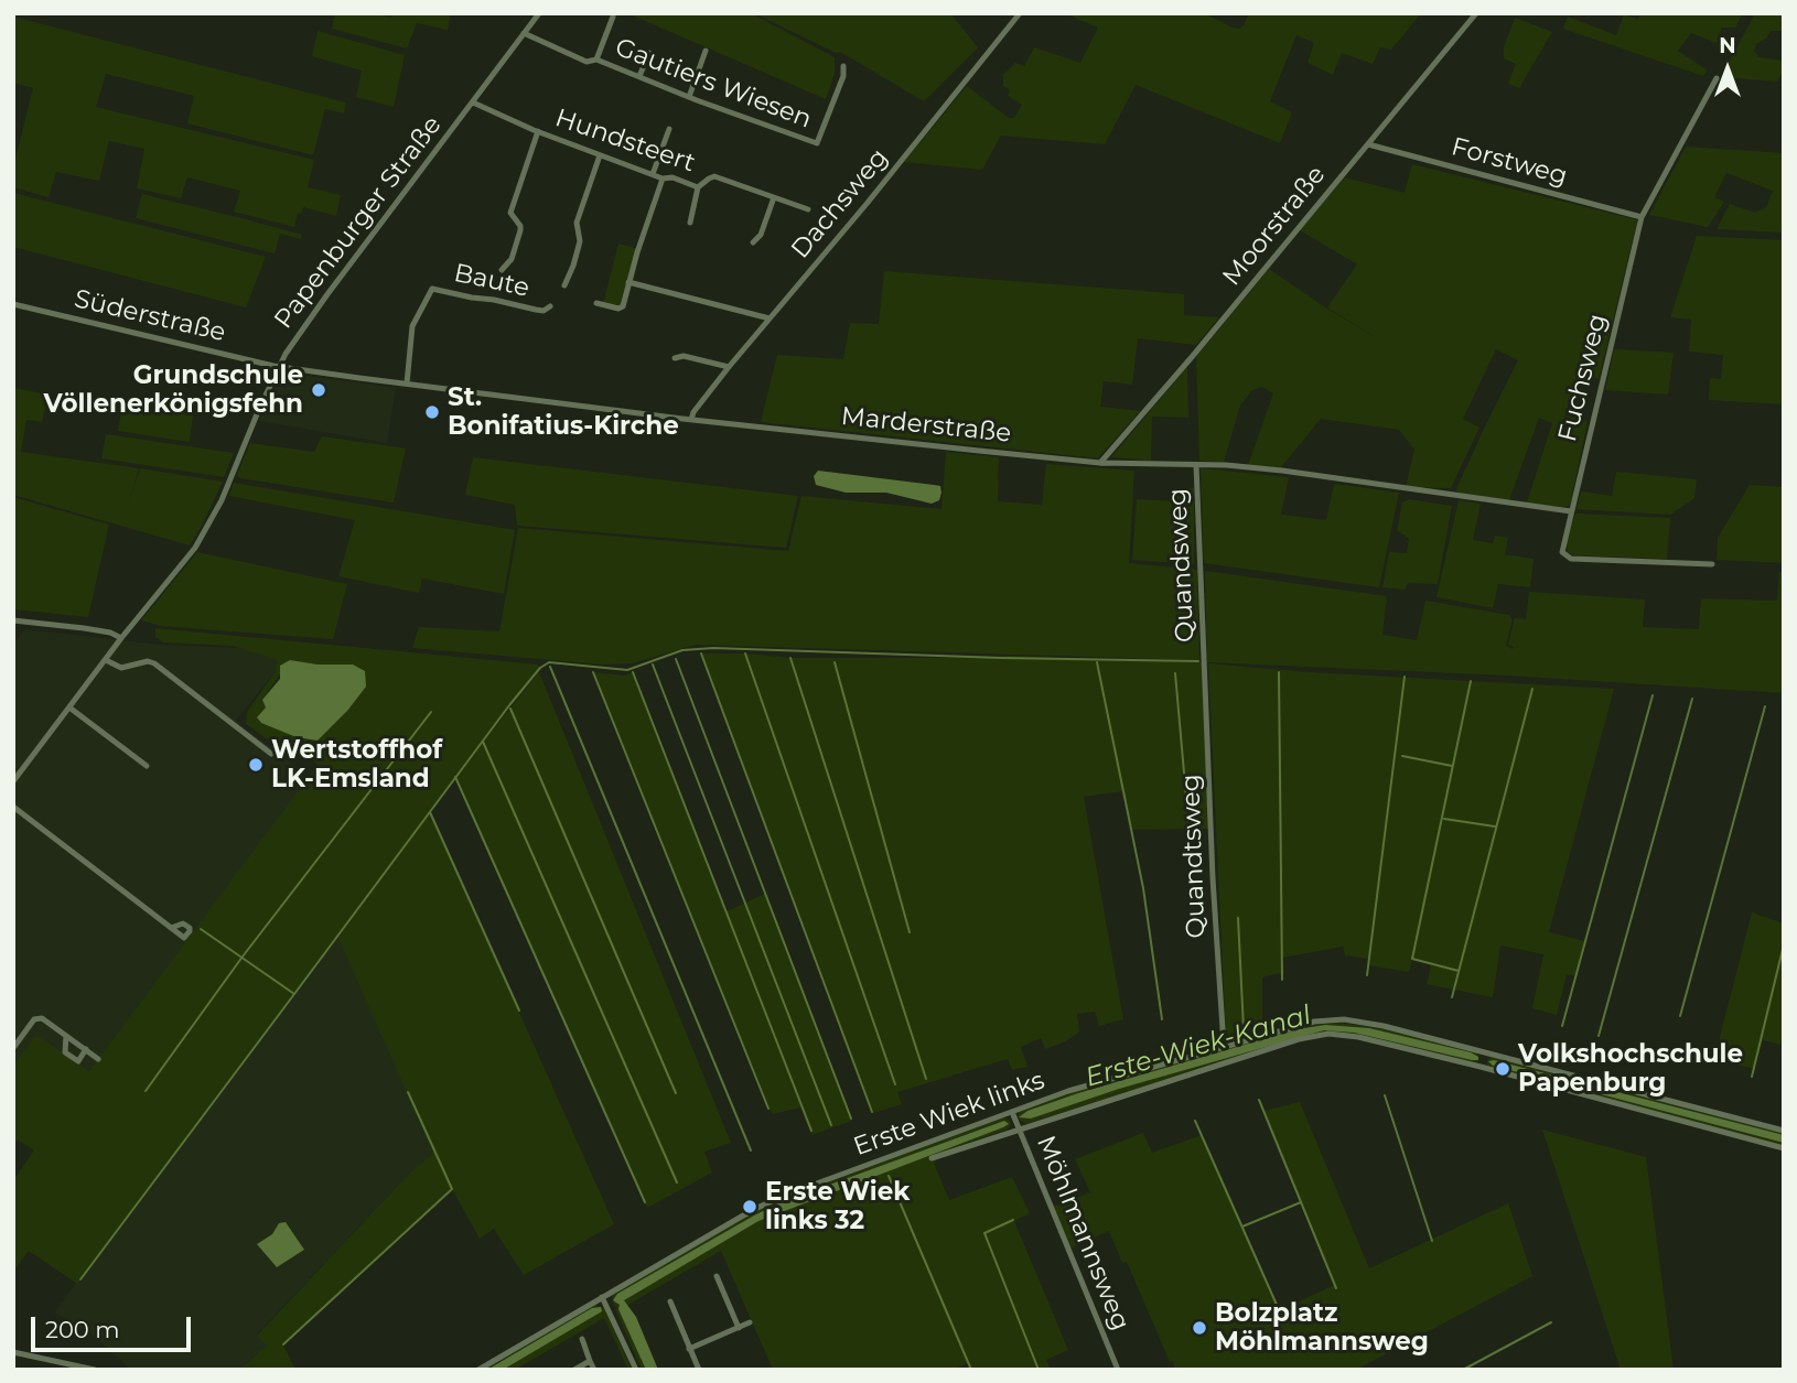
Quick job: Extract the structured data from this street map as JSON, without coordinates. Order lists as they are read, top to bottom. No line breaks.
{"streets":{"street":["Gautiers Wiesen","Hundsteert","Forstweg","Dachsweg","Papenburger Straße","Moorstraße","Baute","Süderstraße","Fuchsweg","Marderstraße","Quandsweg","Quandtsweg","Erste Wiek links","Möhlmannsweg"]},"crossings":[["Gautiers Wiesen","Papenburger Straße"],["Hundsteert","Papenburger Straße"],["Forstweg","Moorstraße"],["Forstweg","Fuchsweg"],["Dachsweg","Marderstraße"],["Papenburger Straße","Süderstraße"],["Papenburger Straße","Marderstraße"],["Moorstraße","Marderstraße"],["Baute","Marderstraße"],["Süderstraße","Marderstraße"],["Fuchsweg","Marderstraße"],["Marderstraße","Quandsweg"],["Quandsweg","Quandtsweg"],["Quandtsweg","Erste Wiek links"],["Erste Wiek links","Möhlmannsweg"]],"water":["Erste-Wiek-Kanal"],"places":["Grundschule Völlenerkönigsfehn","St. Bonifatius-Kirche","Wertstoffhof LK-Emsland","Volkshochschule Papenburg","Erste Wiek links 32","Bolzplatz Möhlmannsweg"],"scale_bar":"200 m","north":"top"}
